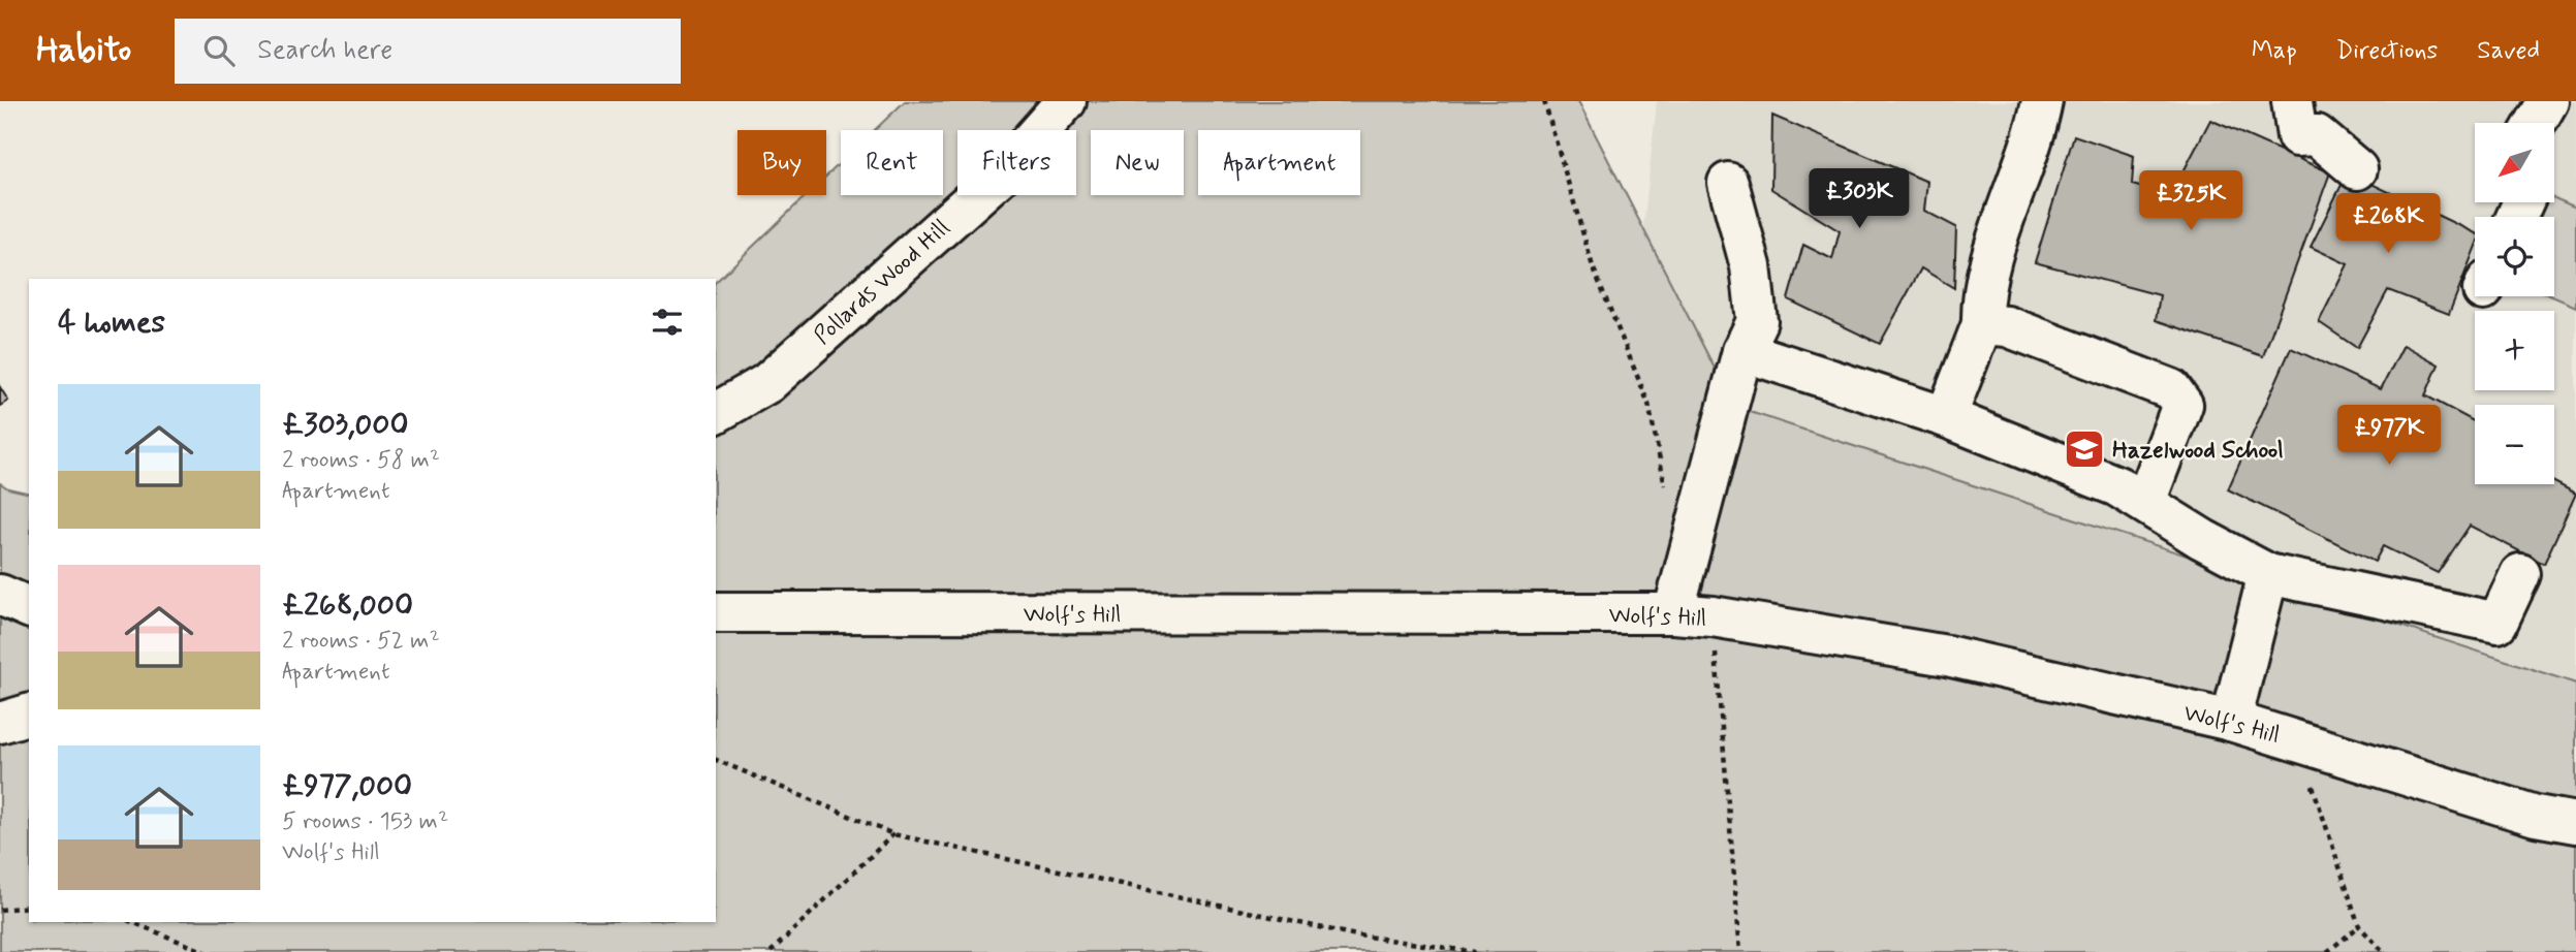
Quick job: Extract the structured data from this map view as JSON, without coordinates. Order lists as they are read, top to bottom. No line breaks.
{"streets":{"street":["Pollards Wood Hill","Wolf's Hill"]},"places":{"school or university":["Hazelwood School"]},"north":"bottom left","page":{"header":"Habito","search":"Search here","nav":["Map","Directions","Saved"],"map_buttons":["+","−"],"chip":["Buy","Rent","Filters","New","Apartment"],"price":["£303K","£325K","£268K","£977K"],"heading":"4 homes","list":[{"name":"£303,000","note":"2 rooms · 58 m² · Apartment"},{"name":"£268,000","note":"2 rooms · 52 m² · Apartment"},{"name":"£977,000","note":"5 rooms · 153 m² · Wolf's Hill"}]}}
